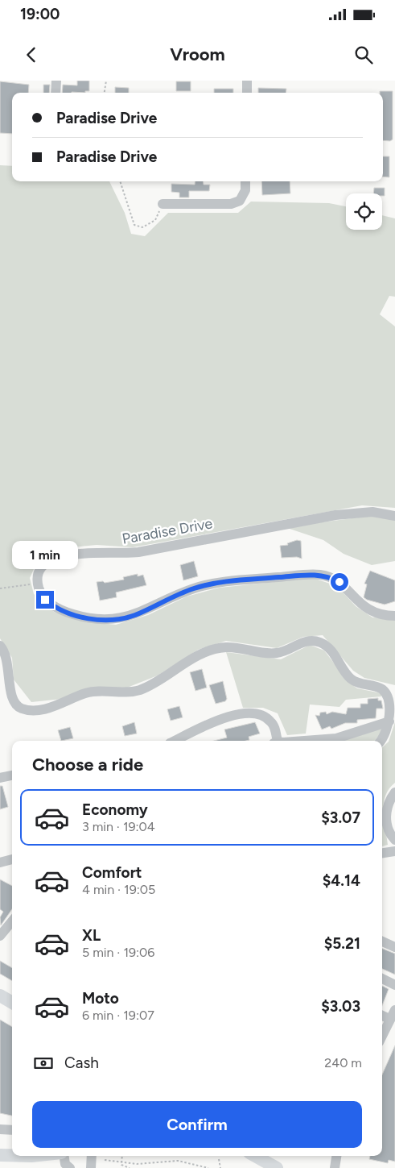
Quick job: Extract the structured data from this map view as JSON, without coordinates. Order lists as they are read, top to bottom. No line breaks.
{"streets":{"street":["Paradise Drive"]},"page":{"status":"19:00","header":"Vroom","banner":["Paradise Drive","Paradise Drive"],"bubble":"1 min","heading":"Choose a ride","list":[{"name":"Economy","note":"3 min · 19:04","value":"$3.07"},{"name":"Comfort","note":"4 min · 19:05","value":"$4.14"},{"name":"XL","note":"5 min · 19:06","value":"$5.21"},{"name":"Moto","note":"6 min · 19:07","value":"$3.03"}],"pay":["Cash","240 m"],"buttons":"Confirm"}}
